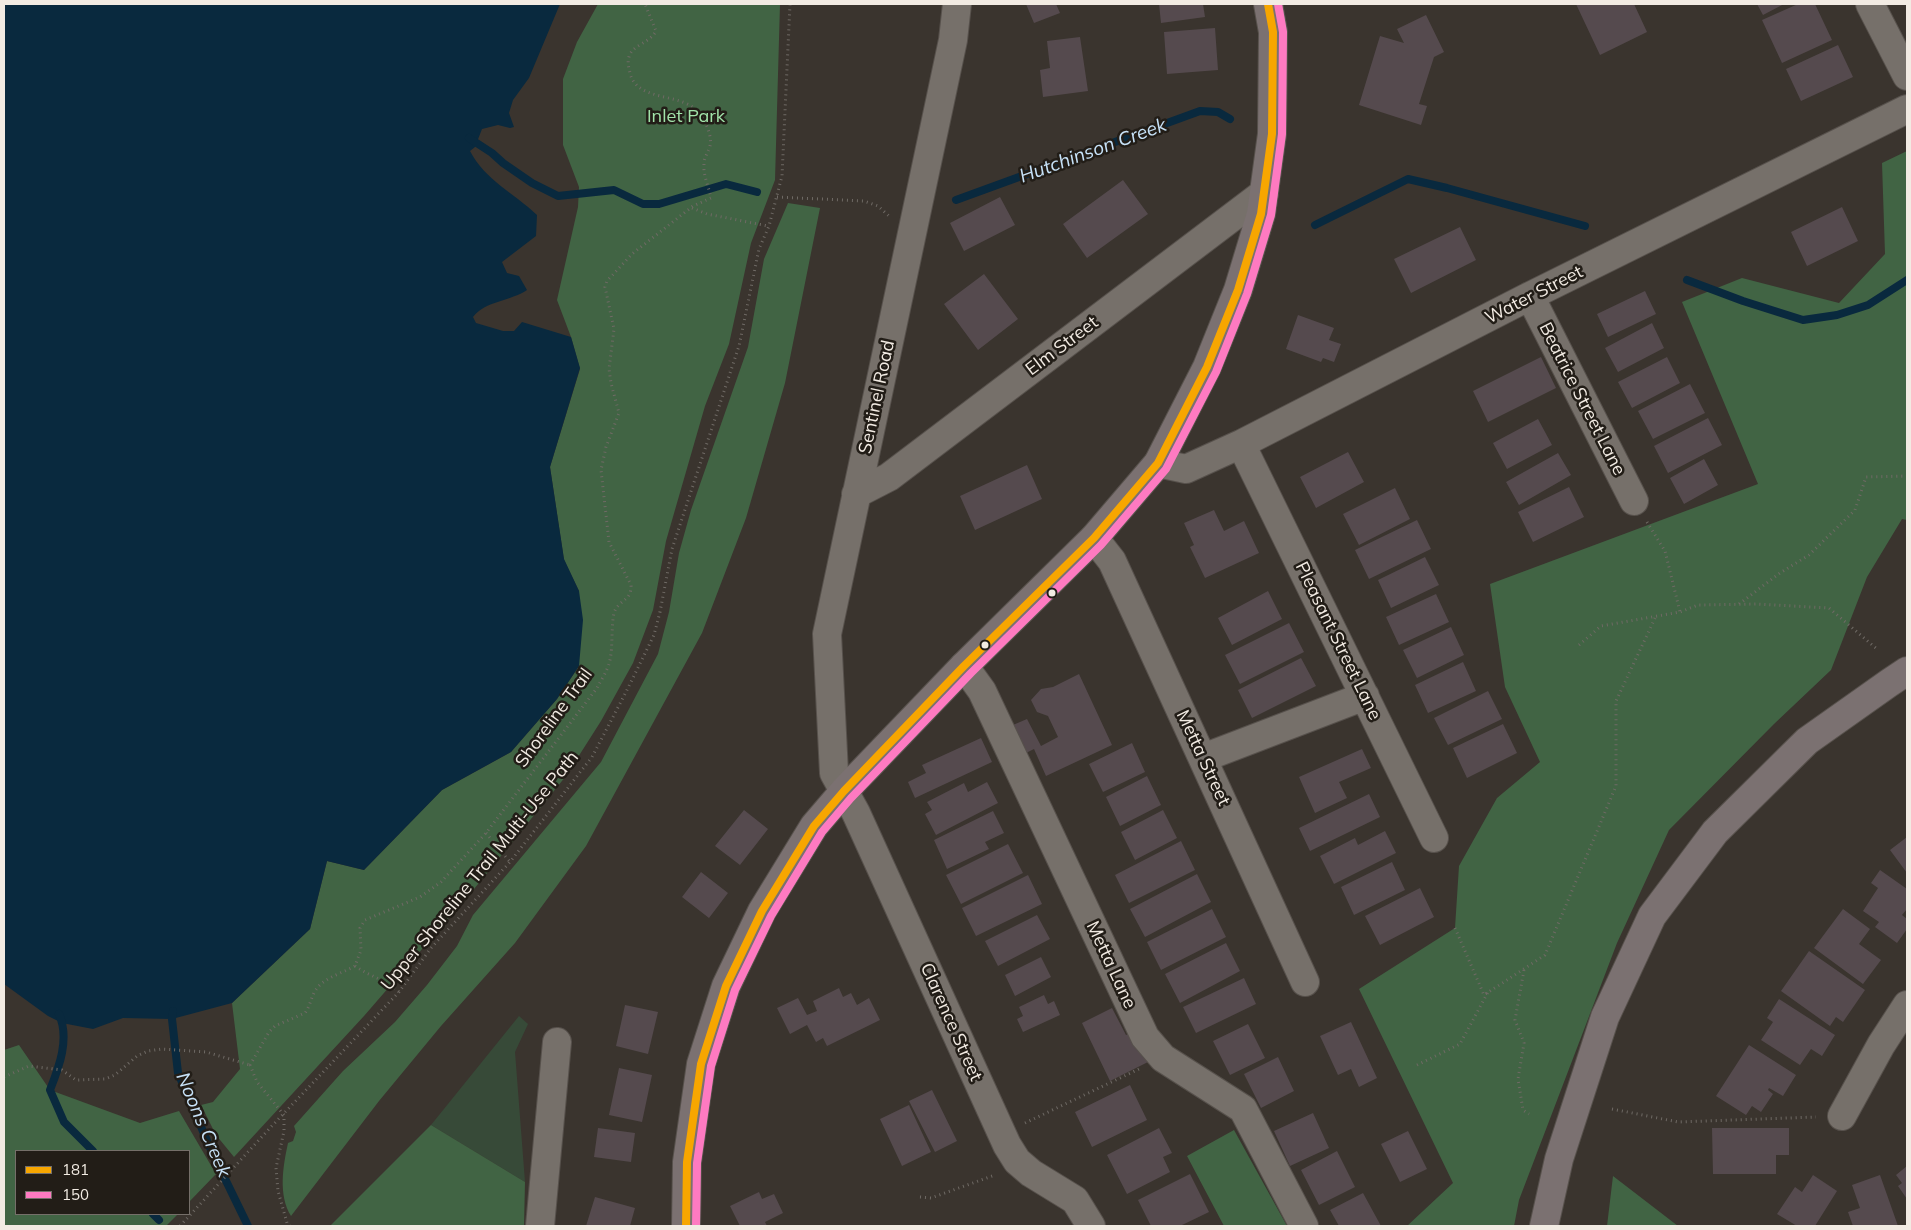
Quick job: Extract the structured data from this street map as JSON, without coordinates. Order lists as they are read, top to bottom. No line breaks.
{"streets":{"street":["Water Street","Elm Street","Sentinel Road","Beatrice Street Lane","Pleasant Street Lane","Metta Street","Metta Lane","Clarence Street"],"path":["Shoreline Trail","Upper Shoreline Trail Multi-Use Path"]},"crossings":[["Water Street","Beatrice Street Lane"],["Water Street","Pleasant Street Lane"],["Elm Street","Sentinel Road"],["Sentinel Road","Clarence Street"]],"water":["Hutchinson Creek","Noons Creek"],"parks":["Inlet Park"],"lines":["transit line 181","transit line 150"],"legend":["181","150"]}
